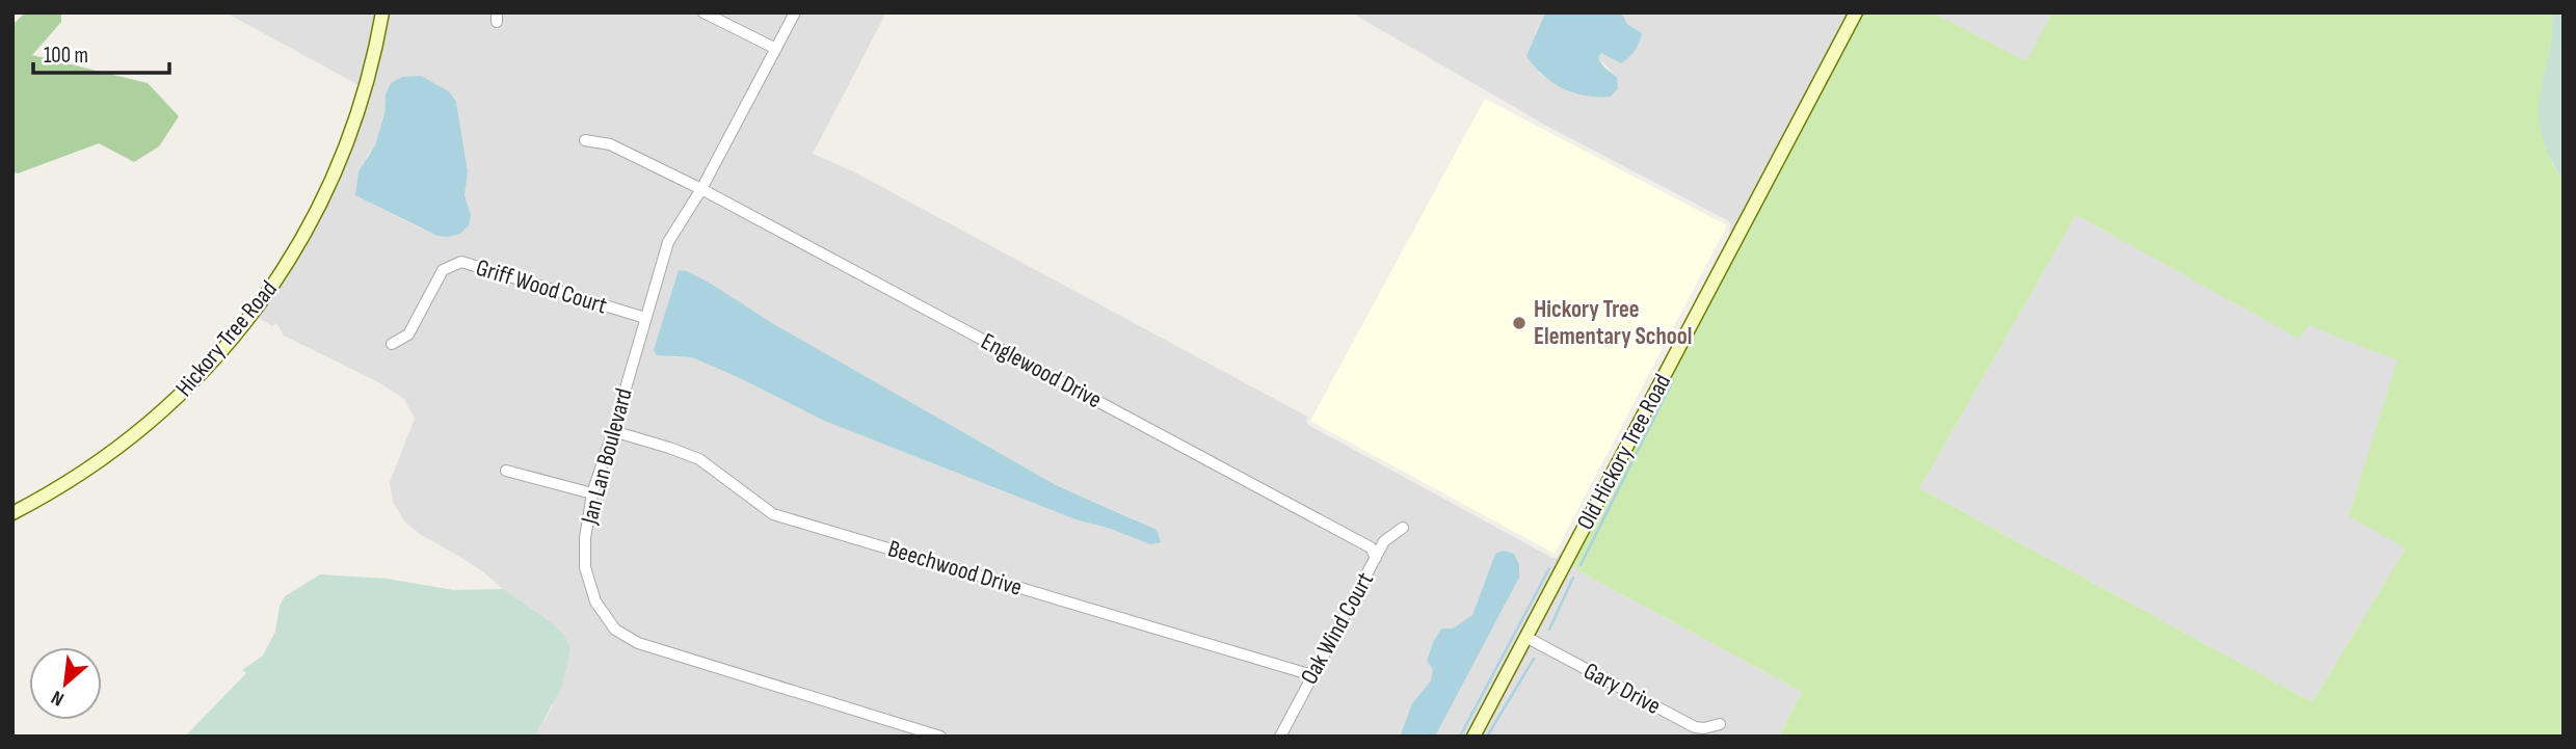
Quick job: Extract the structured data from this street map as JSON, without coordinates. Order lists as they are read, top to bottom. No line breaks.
{"streets":{"street":["Griff Wood Court","Hickory Tree Road","Englewood Drive","Old Hickory Tree Road","Jan Lan Boulevard","Beechwood Drive","Oak Wind Court","Gary Drive"]},"crossings":[["Griff Wood Court","Jan Lan Boulevard"],["Englewood Drive","Jan Lan Boulevard"],["Englewood Drive","Oak Wind Court"],["Old Hickory Tree Road","Gary Drive"],["Jan Lan Boulevard","Beechwood Drive"],["Beechwood Drive","Oak Wind Court"]],"places":["Hickory Tree Elementary School"],"scale_bar":"100 m","north":"bottom left"}
